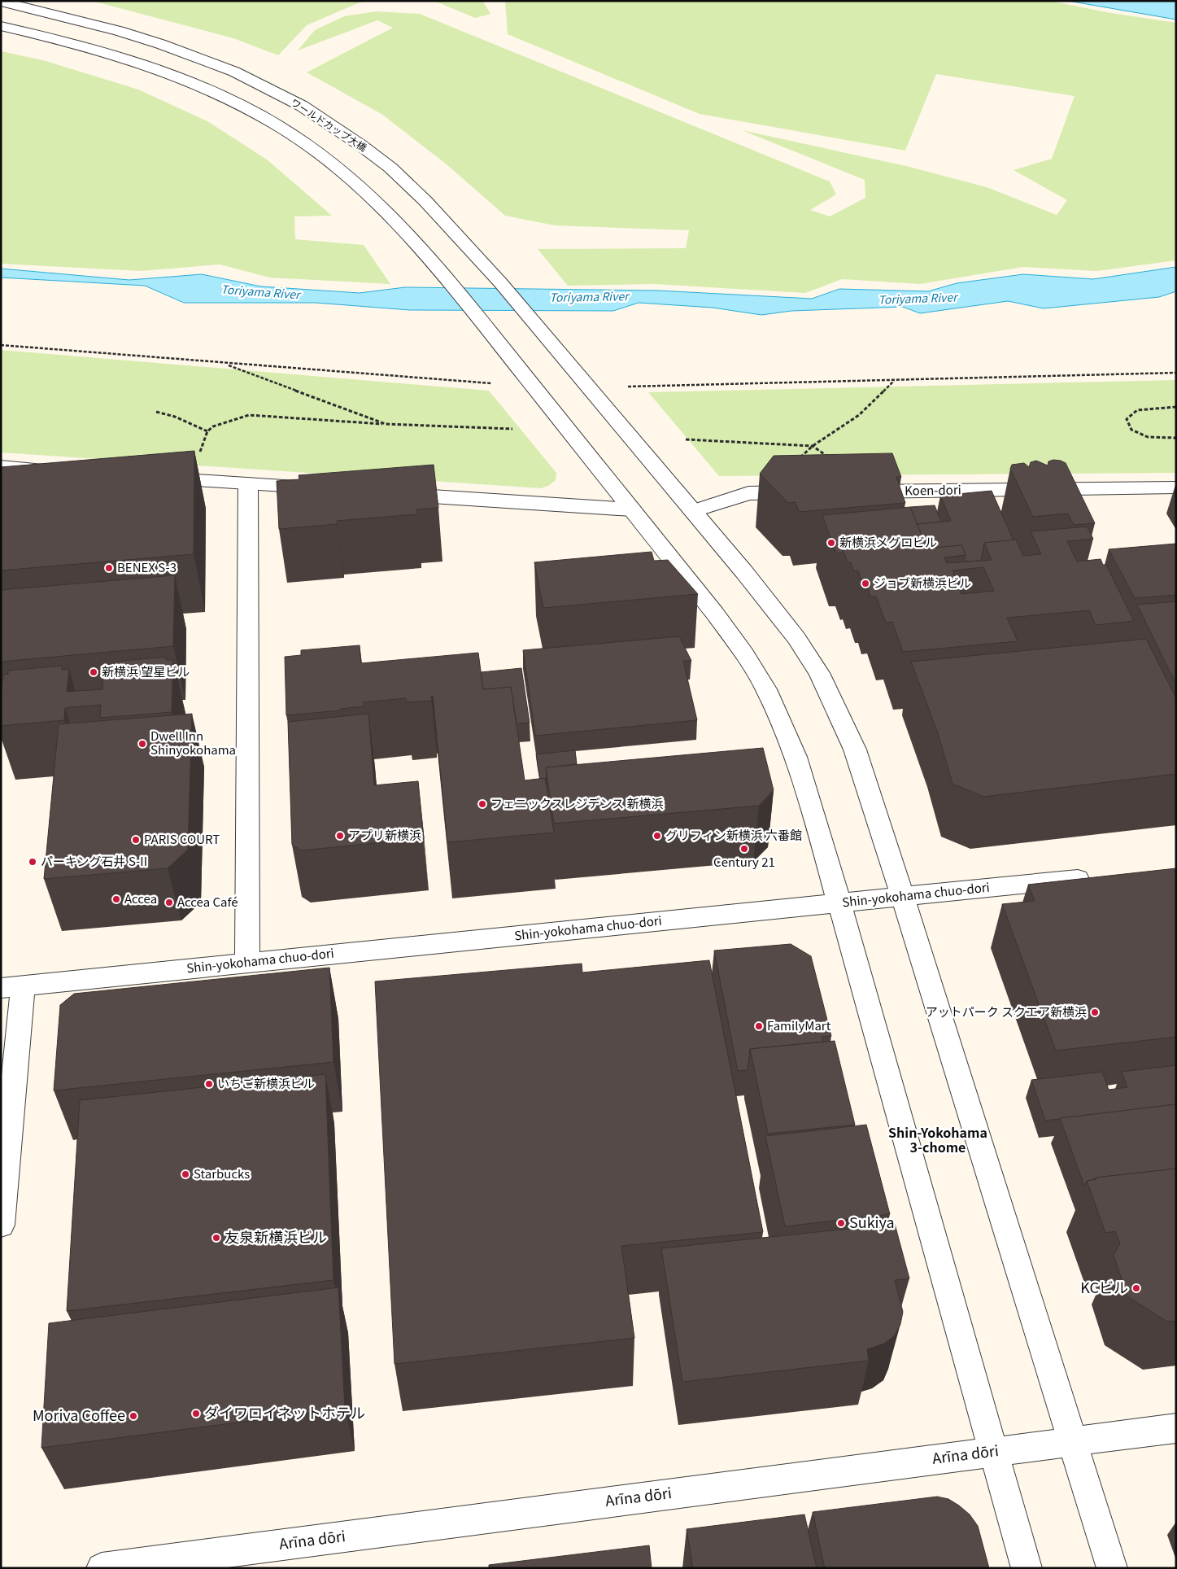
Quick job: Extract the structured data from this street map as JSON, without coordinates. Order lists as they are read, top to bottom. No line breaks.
{"streets":{"street":["ワールドカップ大橋","Koen-dori","Shin-yokohama chuo-dori","Arīna dōri"]},"crossings":[["ワールドカップ大橋","Shin-yokohama chuo-dori"],["ワールドカップ大橋","Arīna dōri"]],"districts":["Shin-Yokohama 3-chome"],"water":["Toriyama River"],"places":["新横浜メグロビル","BENEX S-3","ジョブ新横浜ビル","新横浜 望星ビル","Dwell Inn Shinyokohama","フェニックスレジデンス 新横浜","アプリ新横浜","グリフィン新横浜 六番館","PARIS COURT","Century 21","パーキング石井 S-II","Accea","Accea Café","アットパーク スクエア新横浜","FamilyMart","いちご新横浜ビル","Starbucks","Sukiya","友泉新横浜ビル","KCビル","ダイワロイネットホテル","Moriva Coffee"]}
